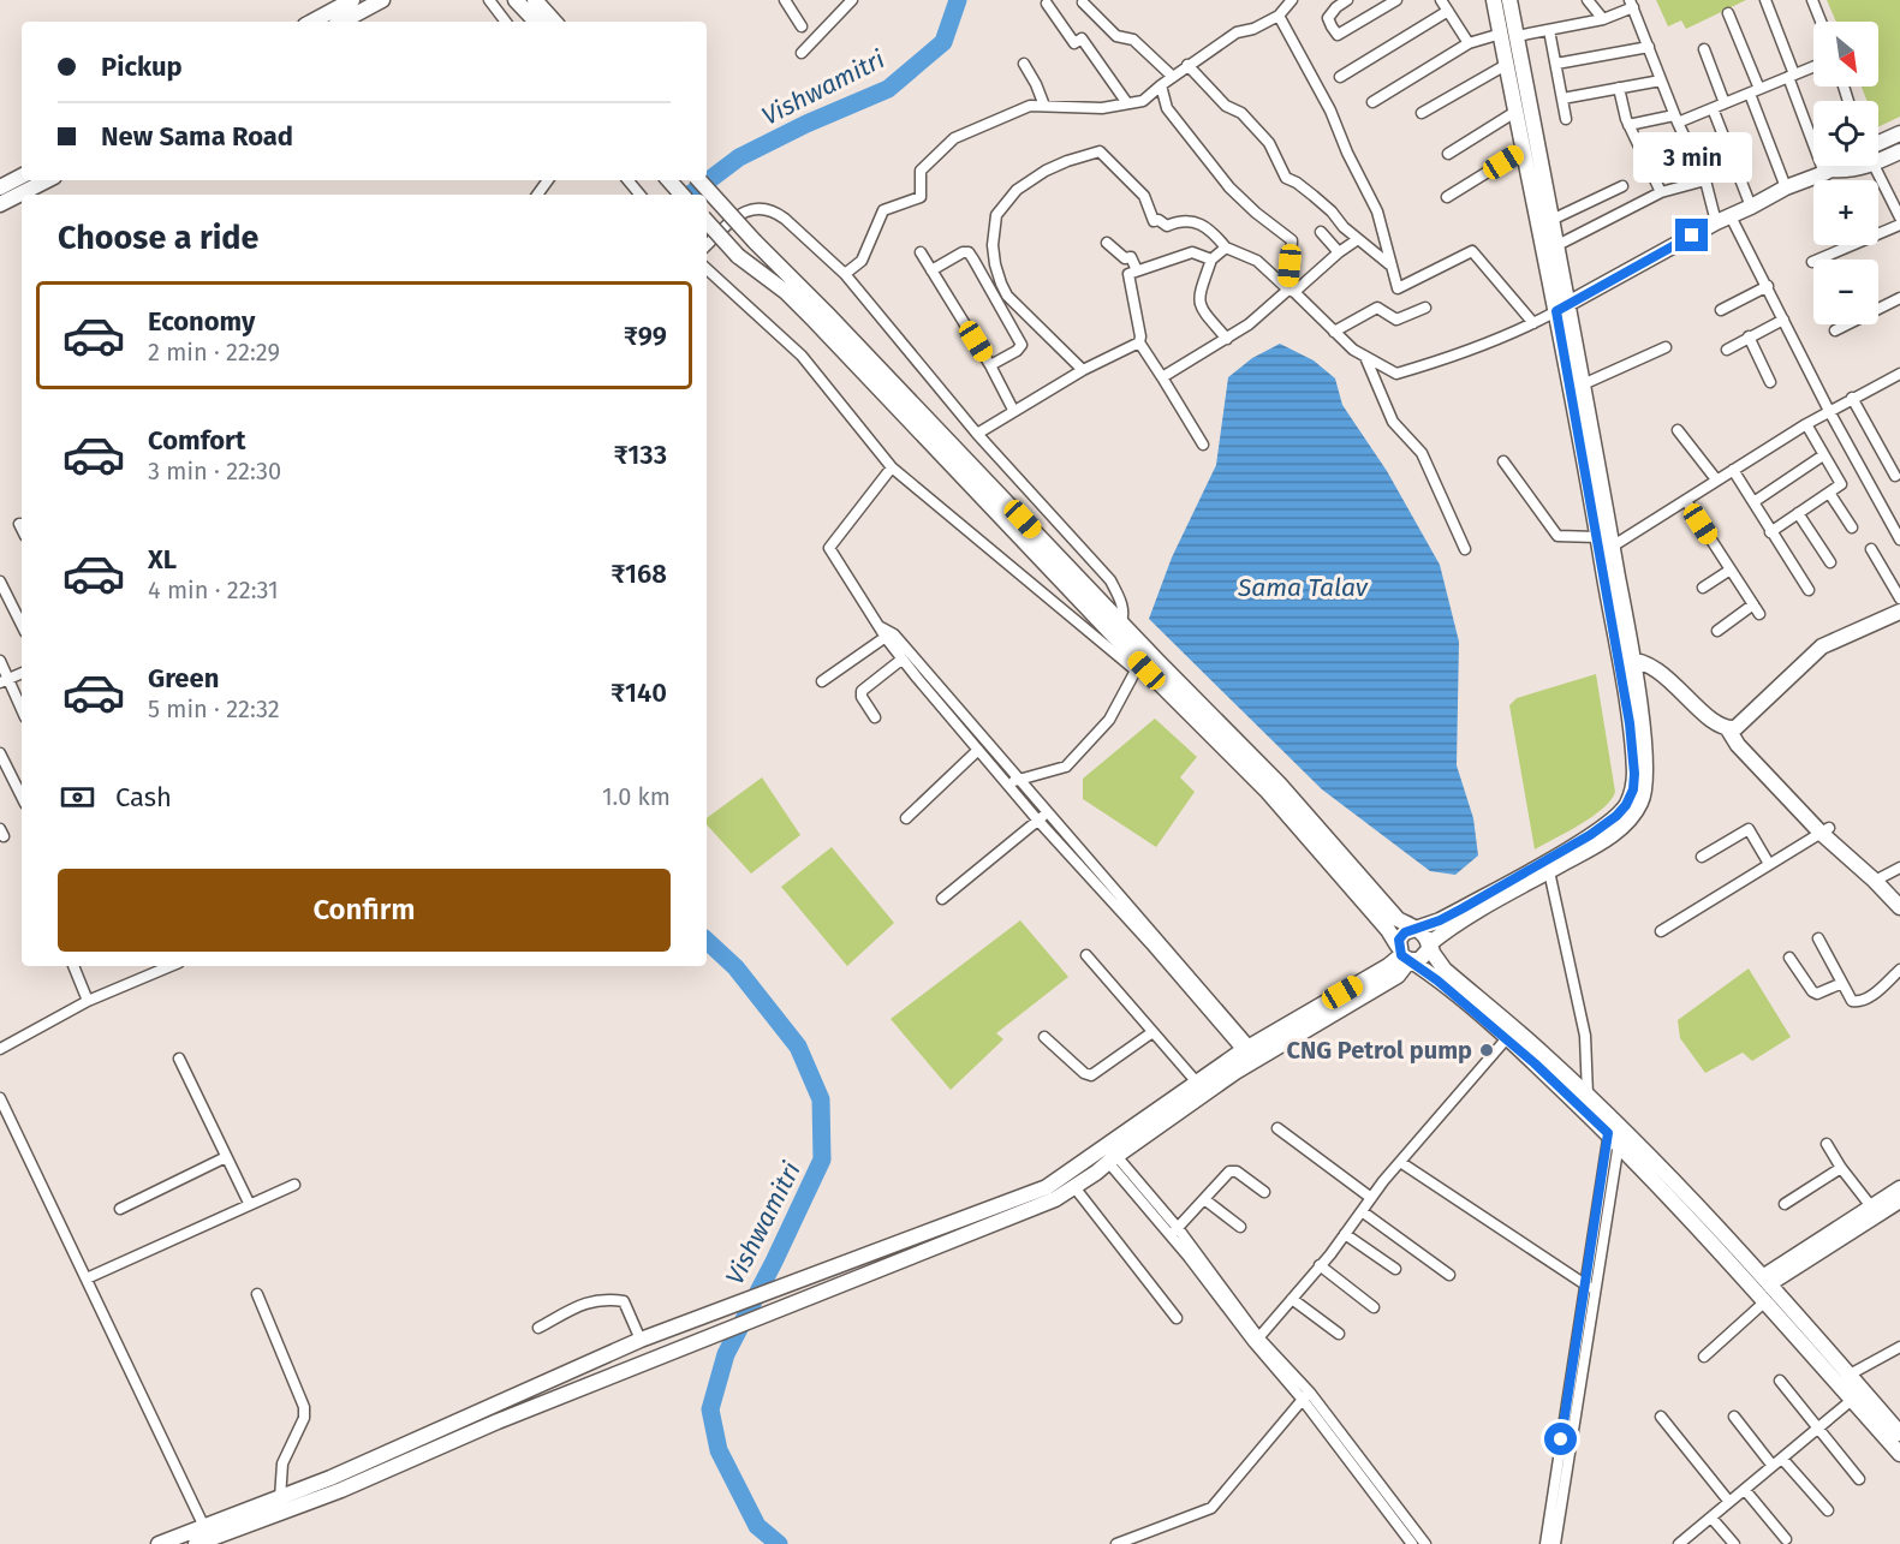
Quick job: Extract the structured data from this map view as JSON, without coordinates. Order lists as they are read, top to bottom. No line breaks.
{"water":["Vishwamitri","Sama Talav"],"places":["CNG Petrol pump"],"north":"bottom right","page":{"map_buttons":["+","−"],"banner":["Pickup","New Sama Road"],"bubble":"3 min","heading":"Choose a ride","list":[{"name":"Economy","note":"2 min · 22:29","value":"₹99"},{"name":"Comfort","note":"3 min · 22:30","value":"₹133"},{"name":"XL","note":"4 min · 22:31","value":"₹168"},{"name":"Green","note":"5 min · 22:32","value":"₹140"}],"pay":["Cash","1.0 km"],"buttons":"Confirm"}}
